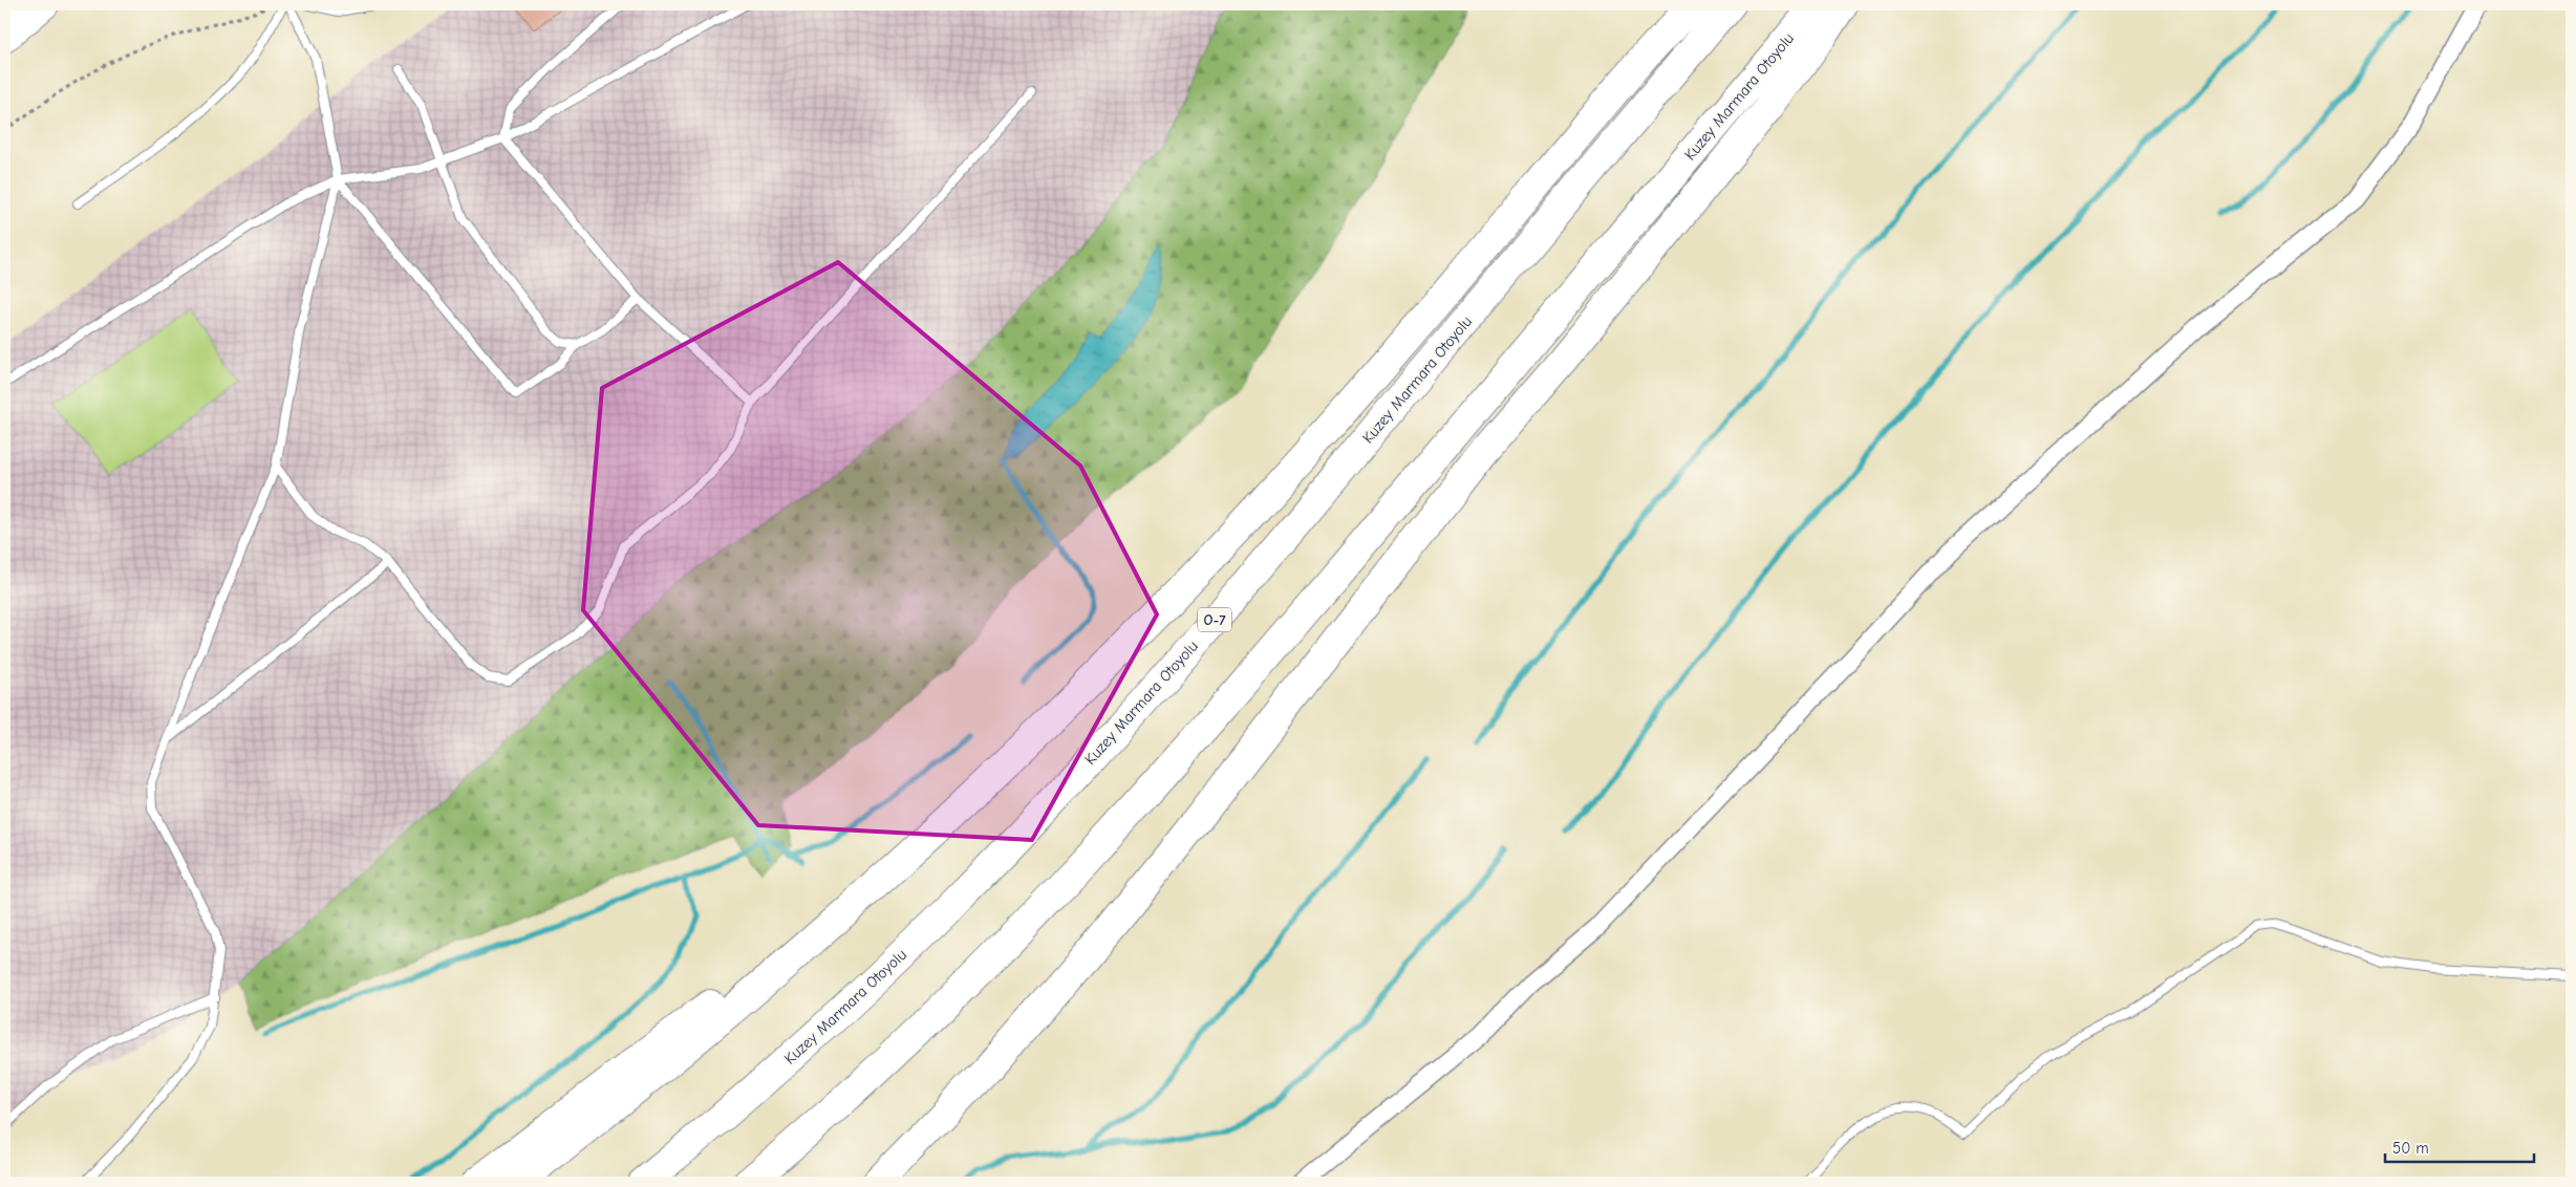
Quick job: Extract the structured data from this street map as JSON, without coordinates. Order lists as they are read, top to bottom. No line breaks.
{"streets":{"highway":["Kuzey Marmara Otoyolu","O-7"]},"scale_bar":"50 m"}
